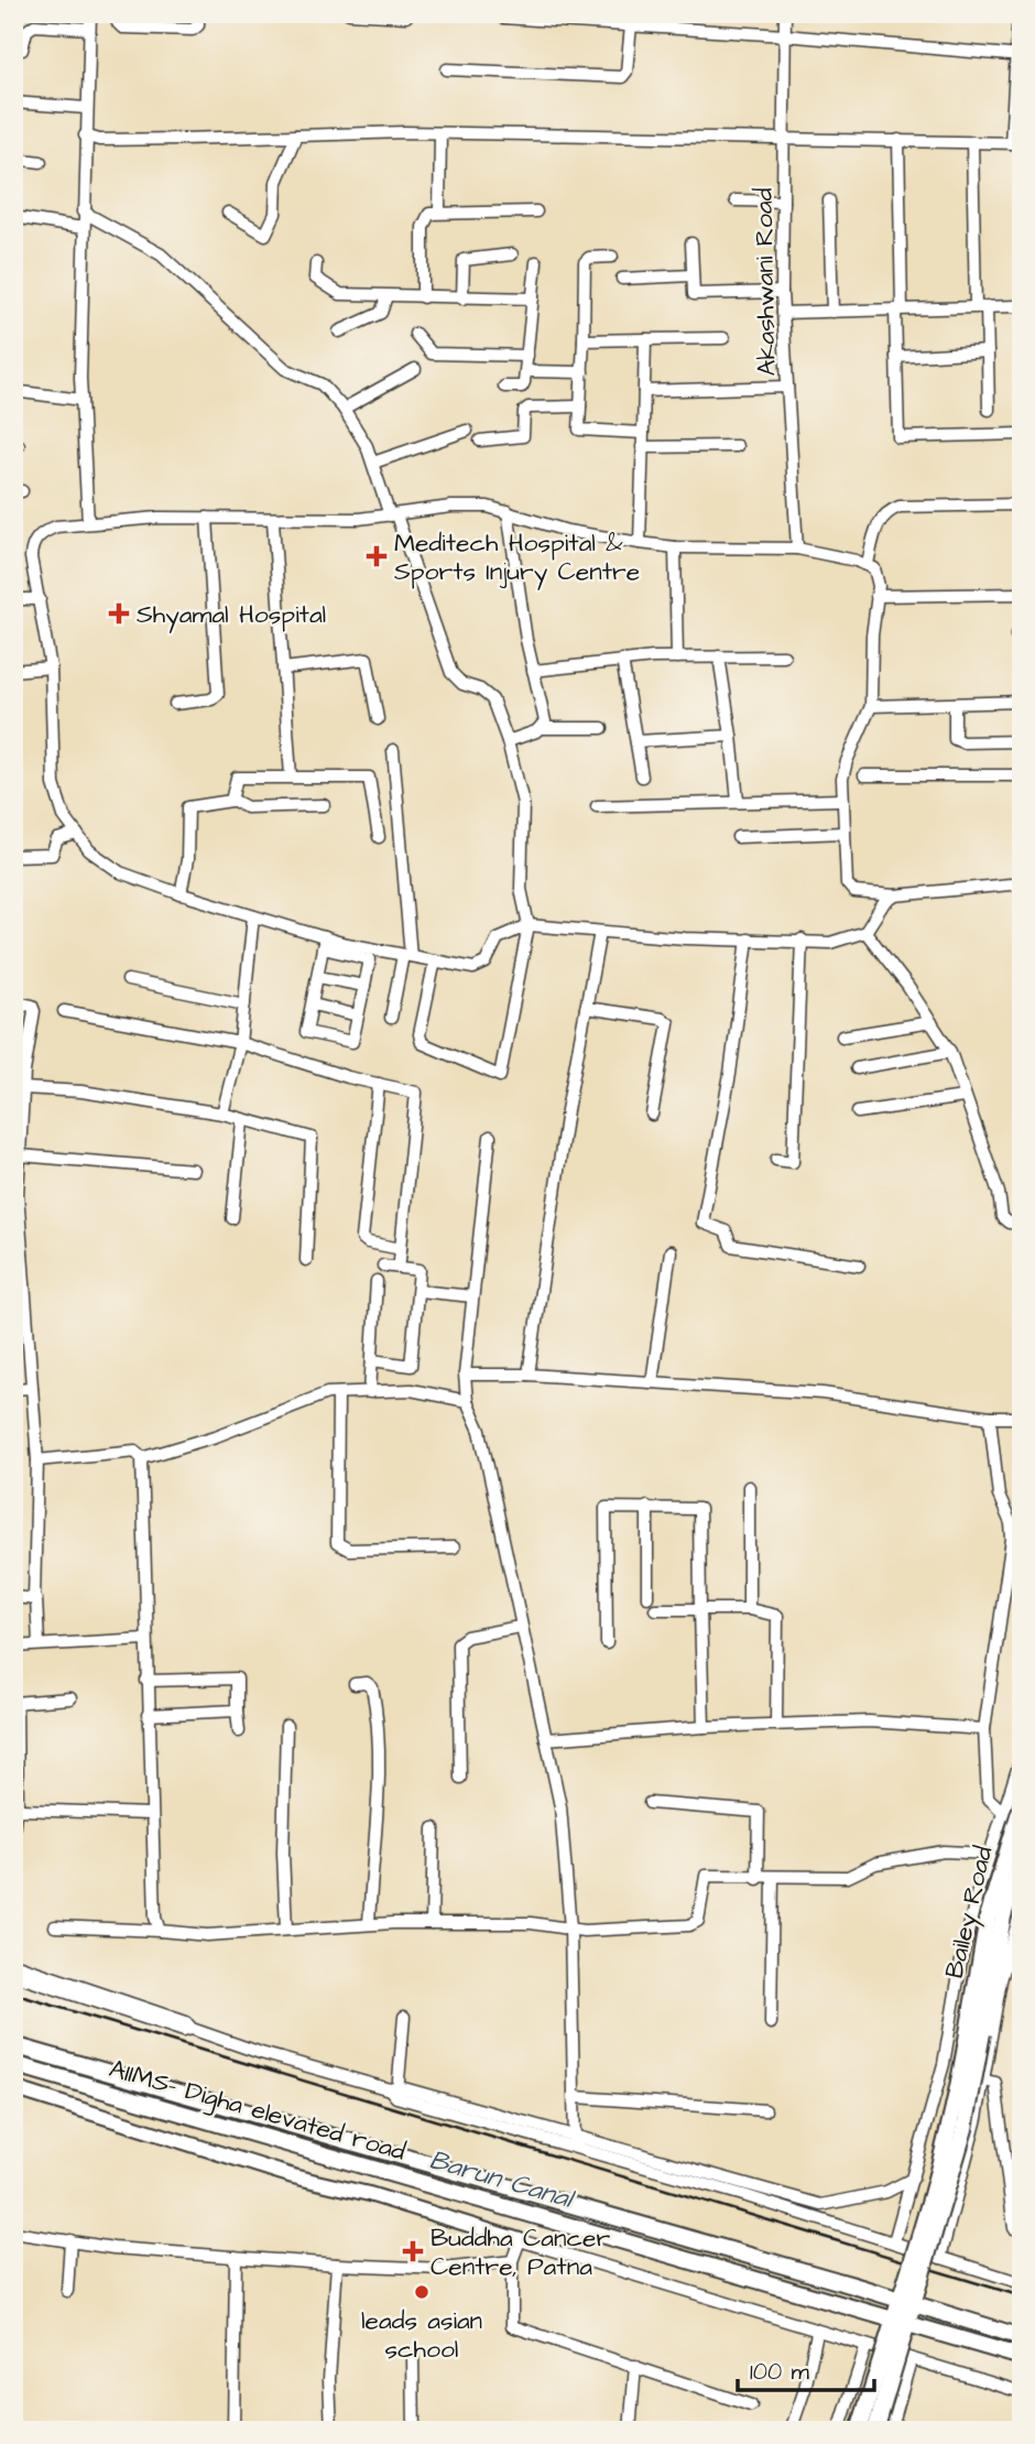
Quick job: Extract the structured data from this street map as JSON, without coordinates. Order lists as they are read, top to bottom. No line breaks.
{"streets":{"highway":["Bailey Road","AIIMS- Digha elevated road"],"street":["Akashwani Road"]},"water":["Barun Canal"],"places":{"health":["Meditech Hospital & Sports Injury Centre","Shyamal Hospital","Buddha Cancer Centre, Patna"],"other":["leads asian school"]},"scale_bar":"100 m"}
